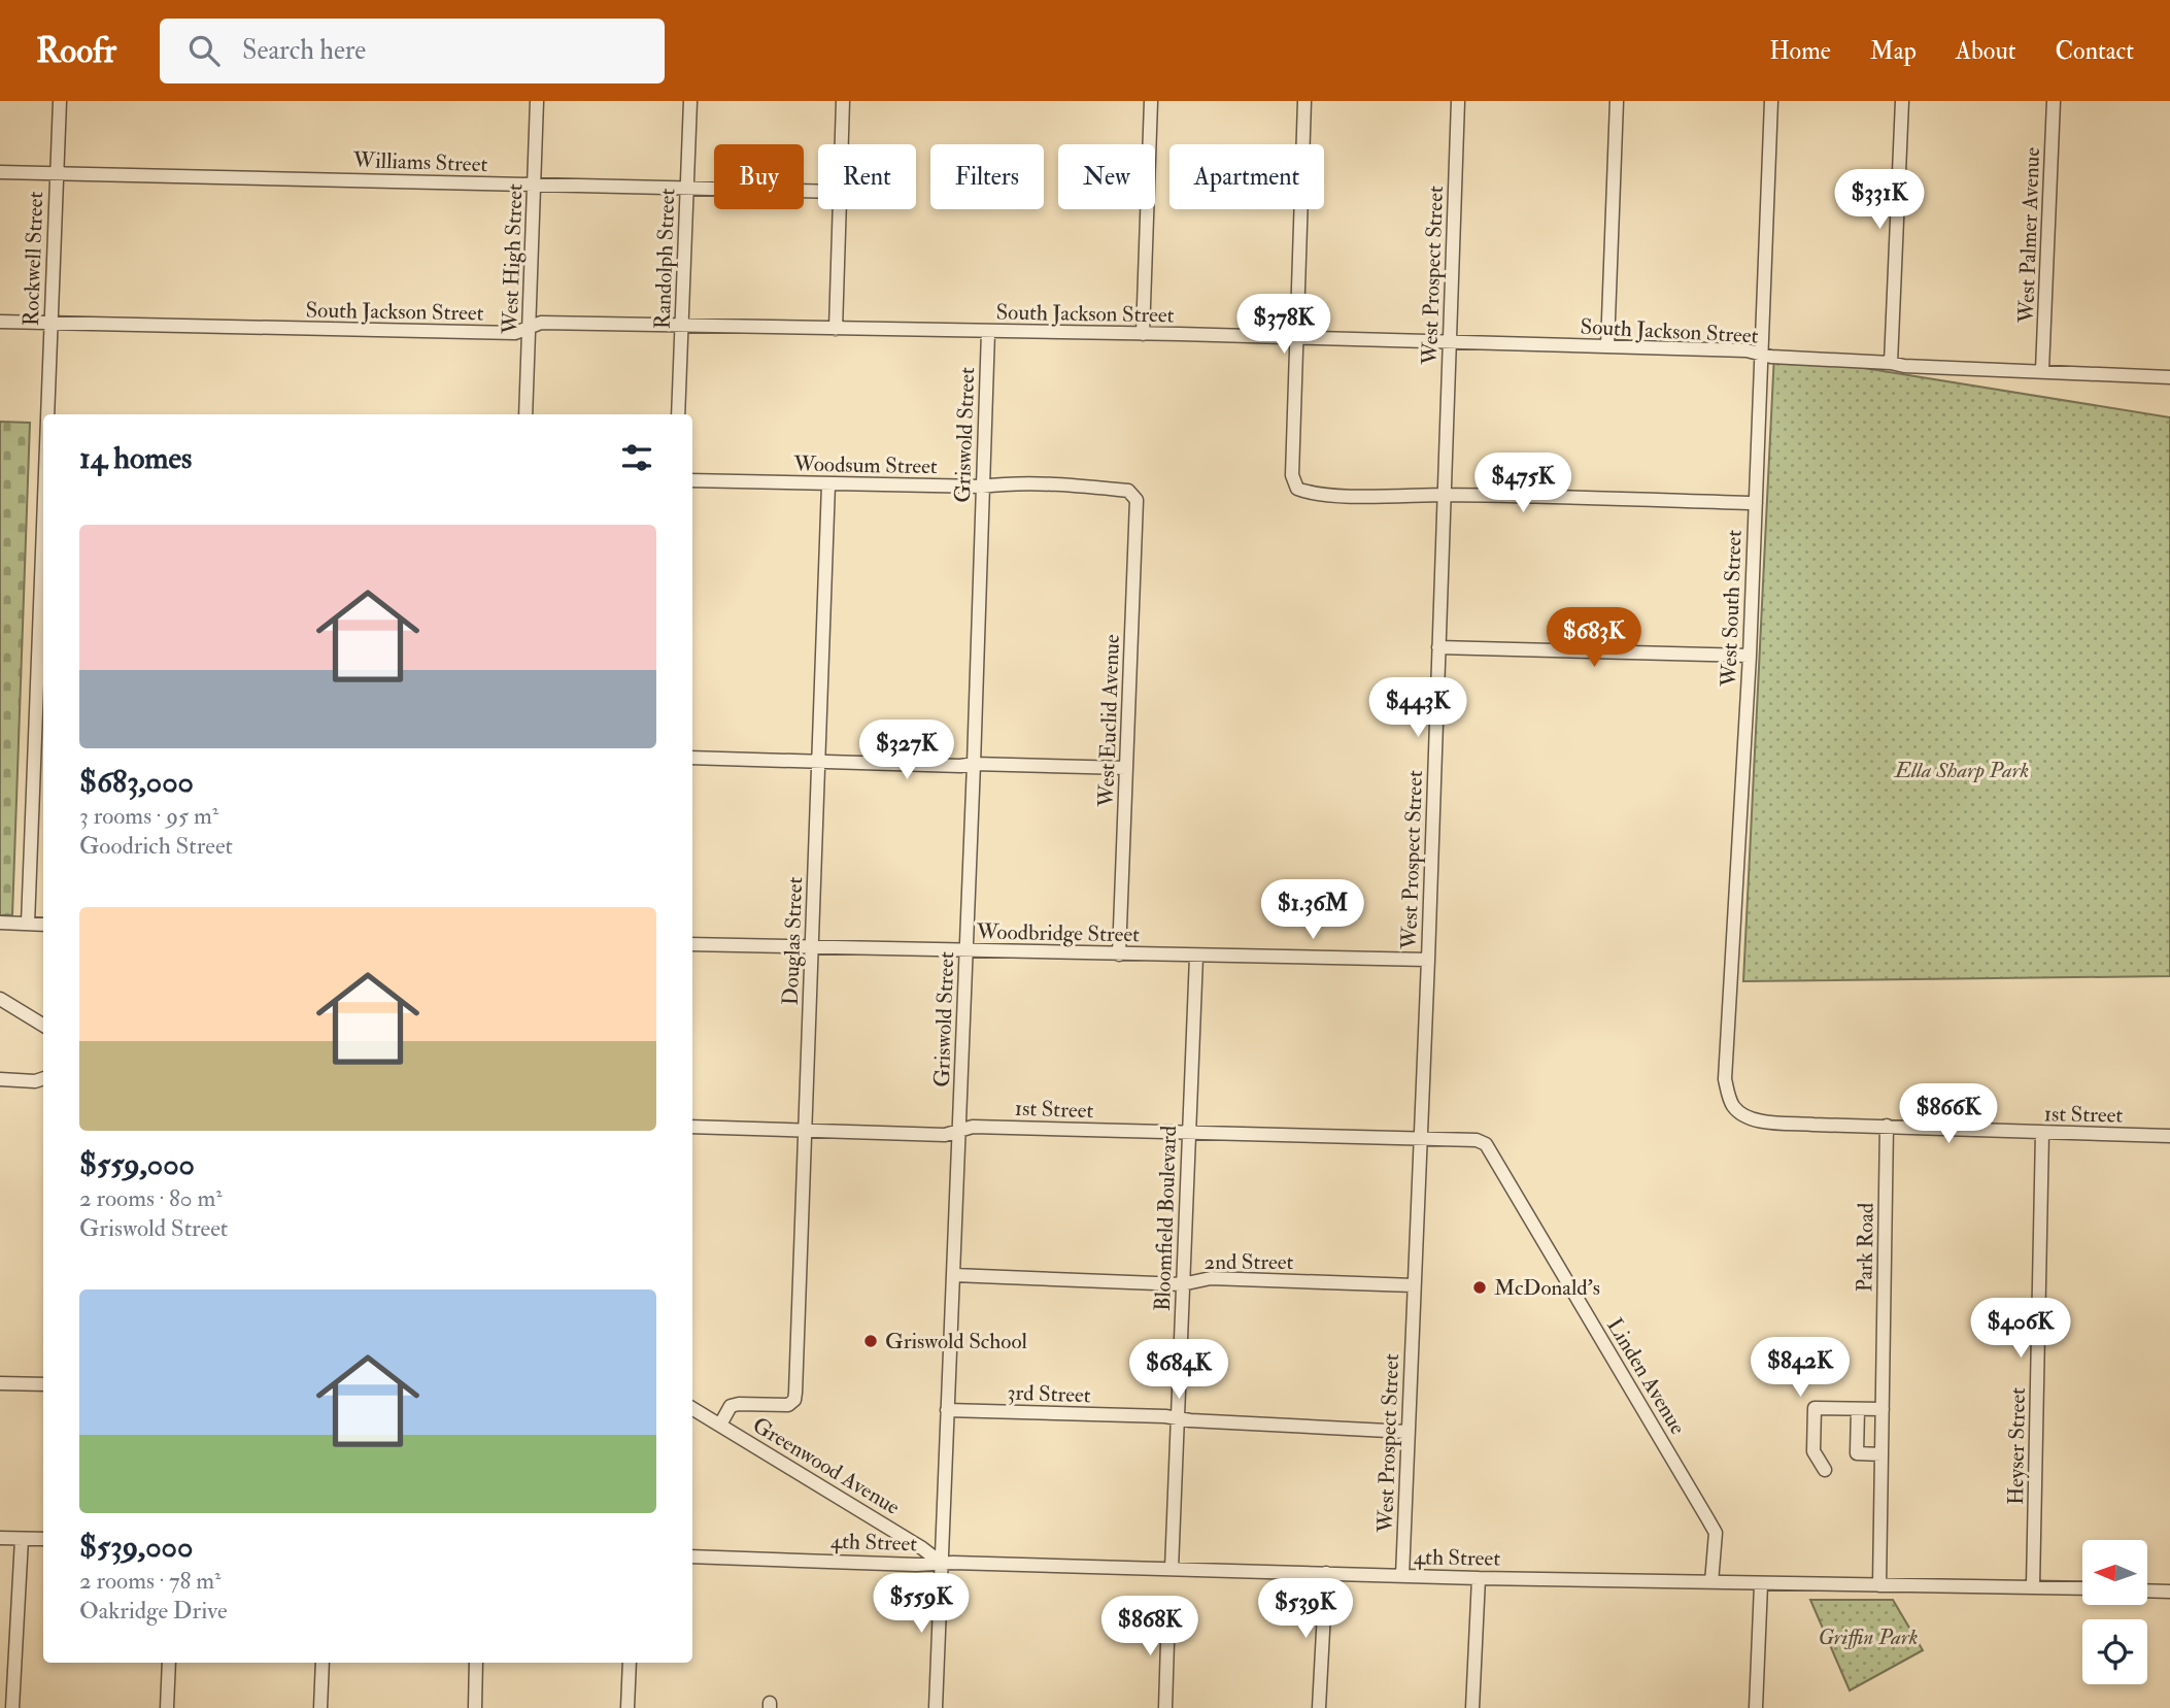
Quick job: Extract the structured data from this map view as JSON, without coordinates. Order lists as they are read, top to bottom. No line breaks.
{"streets":{"street":["Williams Street","West Palmer Avenue","Rockwell Street","West High Street","Randolph Street","West Prospect Street","South Jackson Street","Griswold Street","Woodsum Street","West South Street","West Euclid Avenue","Woodbridge Street","Douglas Street","1st Street","Bloomfield Boulevard","Park Road","2nd Street","Linden Avenue","3rd Street","Heyser Street","Greenwood Avenue","4th Street"]},"crossings":[["Williams Street","Rockwell Street"],["Williams Street","West High Street"],["Williams Street","Randolph Street"],["West Palmer Avenue","South Jackson Street"],["Rockwell Street","South Jackson Street"],["West High Street","South Jackson Street"],["Randolph Street","South Jackson Street"],["West Prospect Street","South Jackson Street"],["West Prospect Street","Woodbridge Street"],["West Prospect Street","1st Street"],["West Prospect Street","2nd Street"],["West Prospect Street","Linden Avenue"],["West Prospect Street","3rd Street"],["West Prospect Street","4th Street"],["South Jackson Street","Griswold Street"],["South Jackson Street","West South Street"],["Griswold Street","Woodsum Street"],["Griswold Street","Woodbridge Street"],["Griswold Street","1st Street"],["Griswold Street","2nd Street"],["Griswold Street","3rd Street"],["Griswold Street","Greenwood Avenue"],["Griswold Street","4th Street"],["Woodsum Street","West Euclid Avenue"],["Woodsum Street","Douglas Street"],["West South Street","1st Street"],["West Euclid Avenue","Woodbridge Street"],["Woodbridge Street","Douglas Street"],["Woodbridge Street","Bloomfield Boulevard"],["Douglas Street","1st Street"],["Douglas Street","Greenwood Avenue"],["1st Street","Bloomfield Boulevard"],["1st Street","Park Road"],["1st Street","Linden Avenue"],["1st Street","Heyser Street"],["Bloomfield Boulevard","2nd Street"],["Bloomfield Boulevard","3rd Street"],["Bloomfield Boulevard","4th Street"],["Park Road","4th Street"],["Linden Avenue","4th Street"],["Heyser Street","4th Street"],["Greenwood Avenue","4th Street"]],"parks":["Ella Sharp Park","Griffin Park"],"places":["McDonald's","Griswold School"],"north":"left","page":{"header":"Roofr","search":"Search here","nav":["Home","Map","About","Contact"],"chip":["Buy","Rent","Filters","New","Apartment"],"price":["$331K","$378K","$475K","$683K","$443K","$327K","$1.36M","$866K","$406K","$842K","$684K","$559K","$539K","$868K"],"heading":"14 homes","list":[{"name":"$683,000","note":"3 rooms · 95 m² · Goodrich Street"},{"name":"$559,000","note":"2 rooms · 80 m² · Griswold Street"},{"name":"$539,000","note":"2 rooms · 78 m² · Oakridge Drive"}]}}
